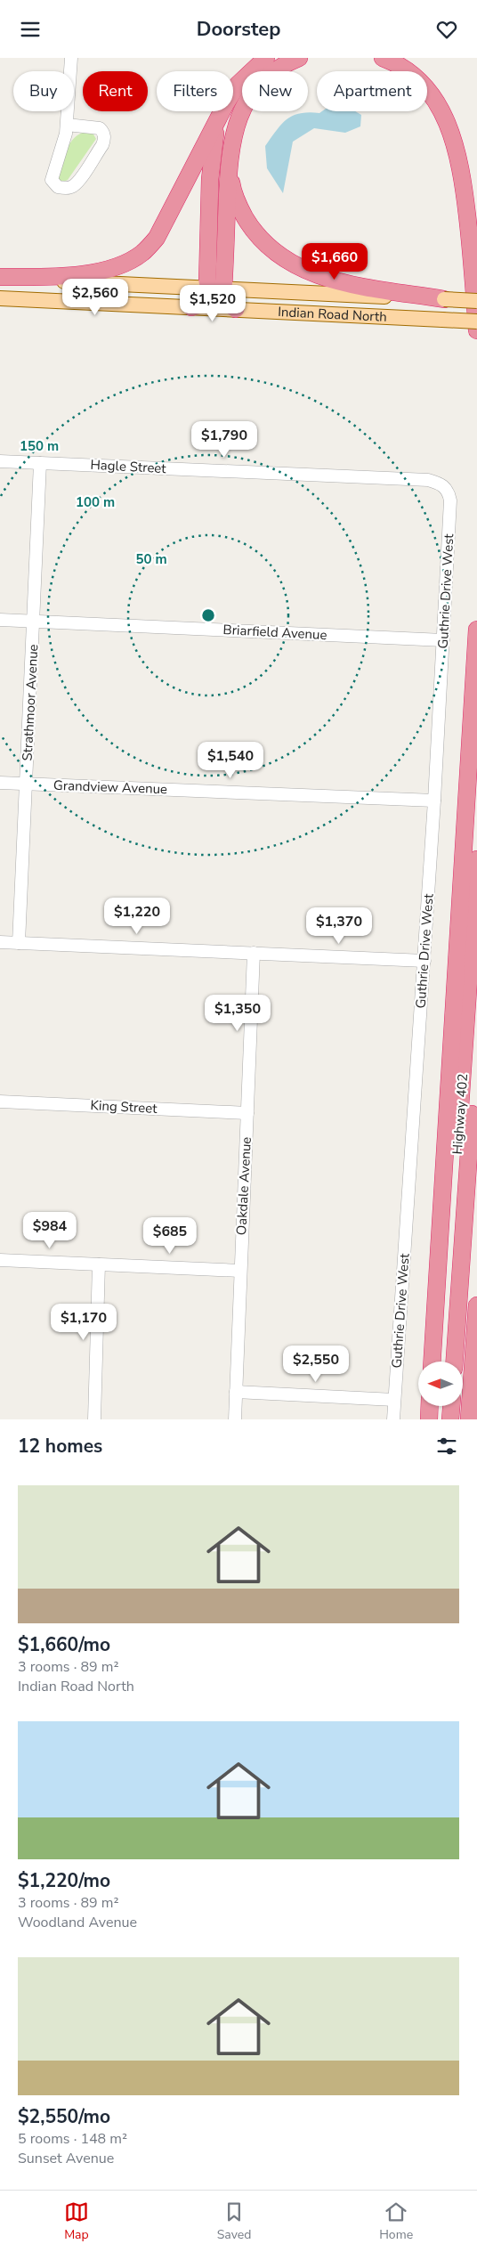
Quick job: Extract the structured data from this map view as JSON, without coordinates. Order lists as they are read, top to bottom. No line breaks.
{"streets":{"highway":["Highway 402"],"main road":["Indian Road North"],"street":["Hagle Street","Guthrie Drive West","Briarfield Avenue","Strathmoor Avenue","Grandview Avenue","King Street","Oakdale Avenue"]},"crossings":[["Hagle Street","Guthrie Drive West"],["Hagle Street","Strathmoor Avenue"],["Guthrie Drive West","Briarfield Avenue"],["Guthrie Drive West","Grandview Avenue"],["Briarfield Avenue","Strathmoor Avenue"],["Strathmoor Avenue","Grandview Avenue"],["King Street","Oakdale Avenue"]],"north":"left","page":{"header":"Doorstep","chip":["Buy","Rent","Filters","New","Apartment"],"price":["$1,660","$2,560","$1,520","$1,790","$1,540","$1,220","$1,370","$1,350","$984","$685","$1,170","$2,550"],"heading":"12 homes","list":[{"name":"$1,660/mo","note":"3 rooms · 89 m² · Indian Road North"},{"name":"$1,220/mo","note":"3 rooms · 89 m² · Woodland Avenue"},{"name":"$2,550/mo","note":"5 rooms · 148 m² · Sunset Avenue"}],"tabs":["Map","Saved","Home"]},"rings":["150 m","100 m","50 m"]}
